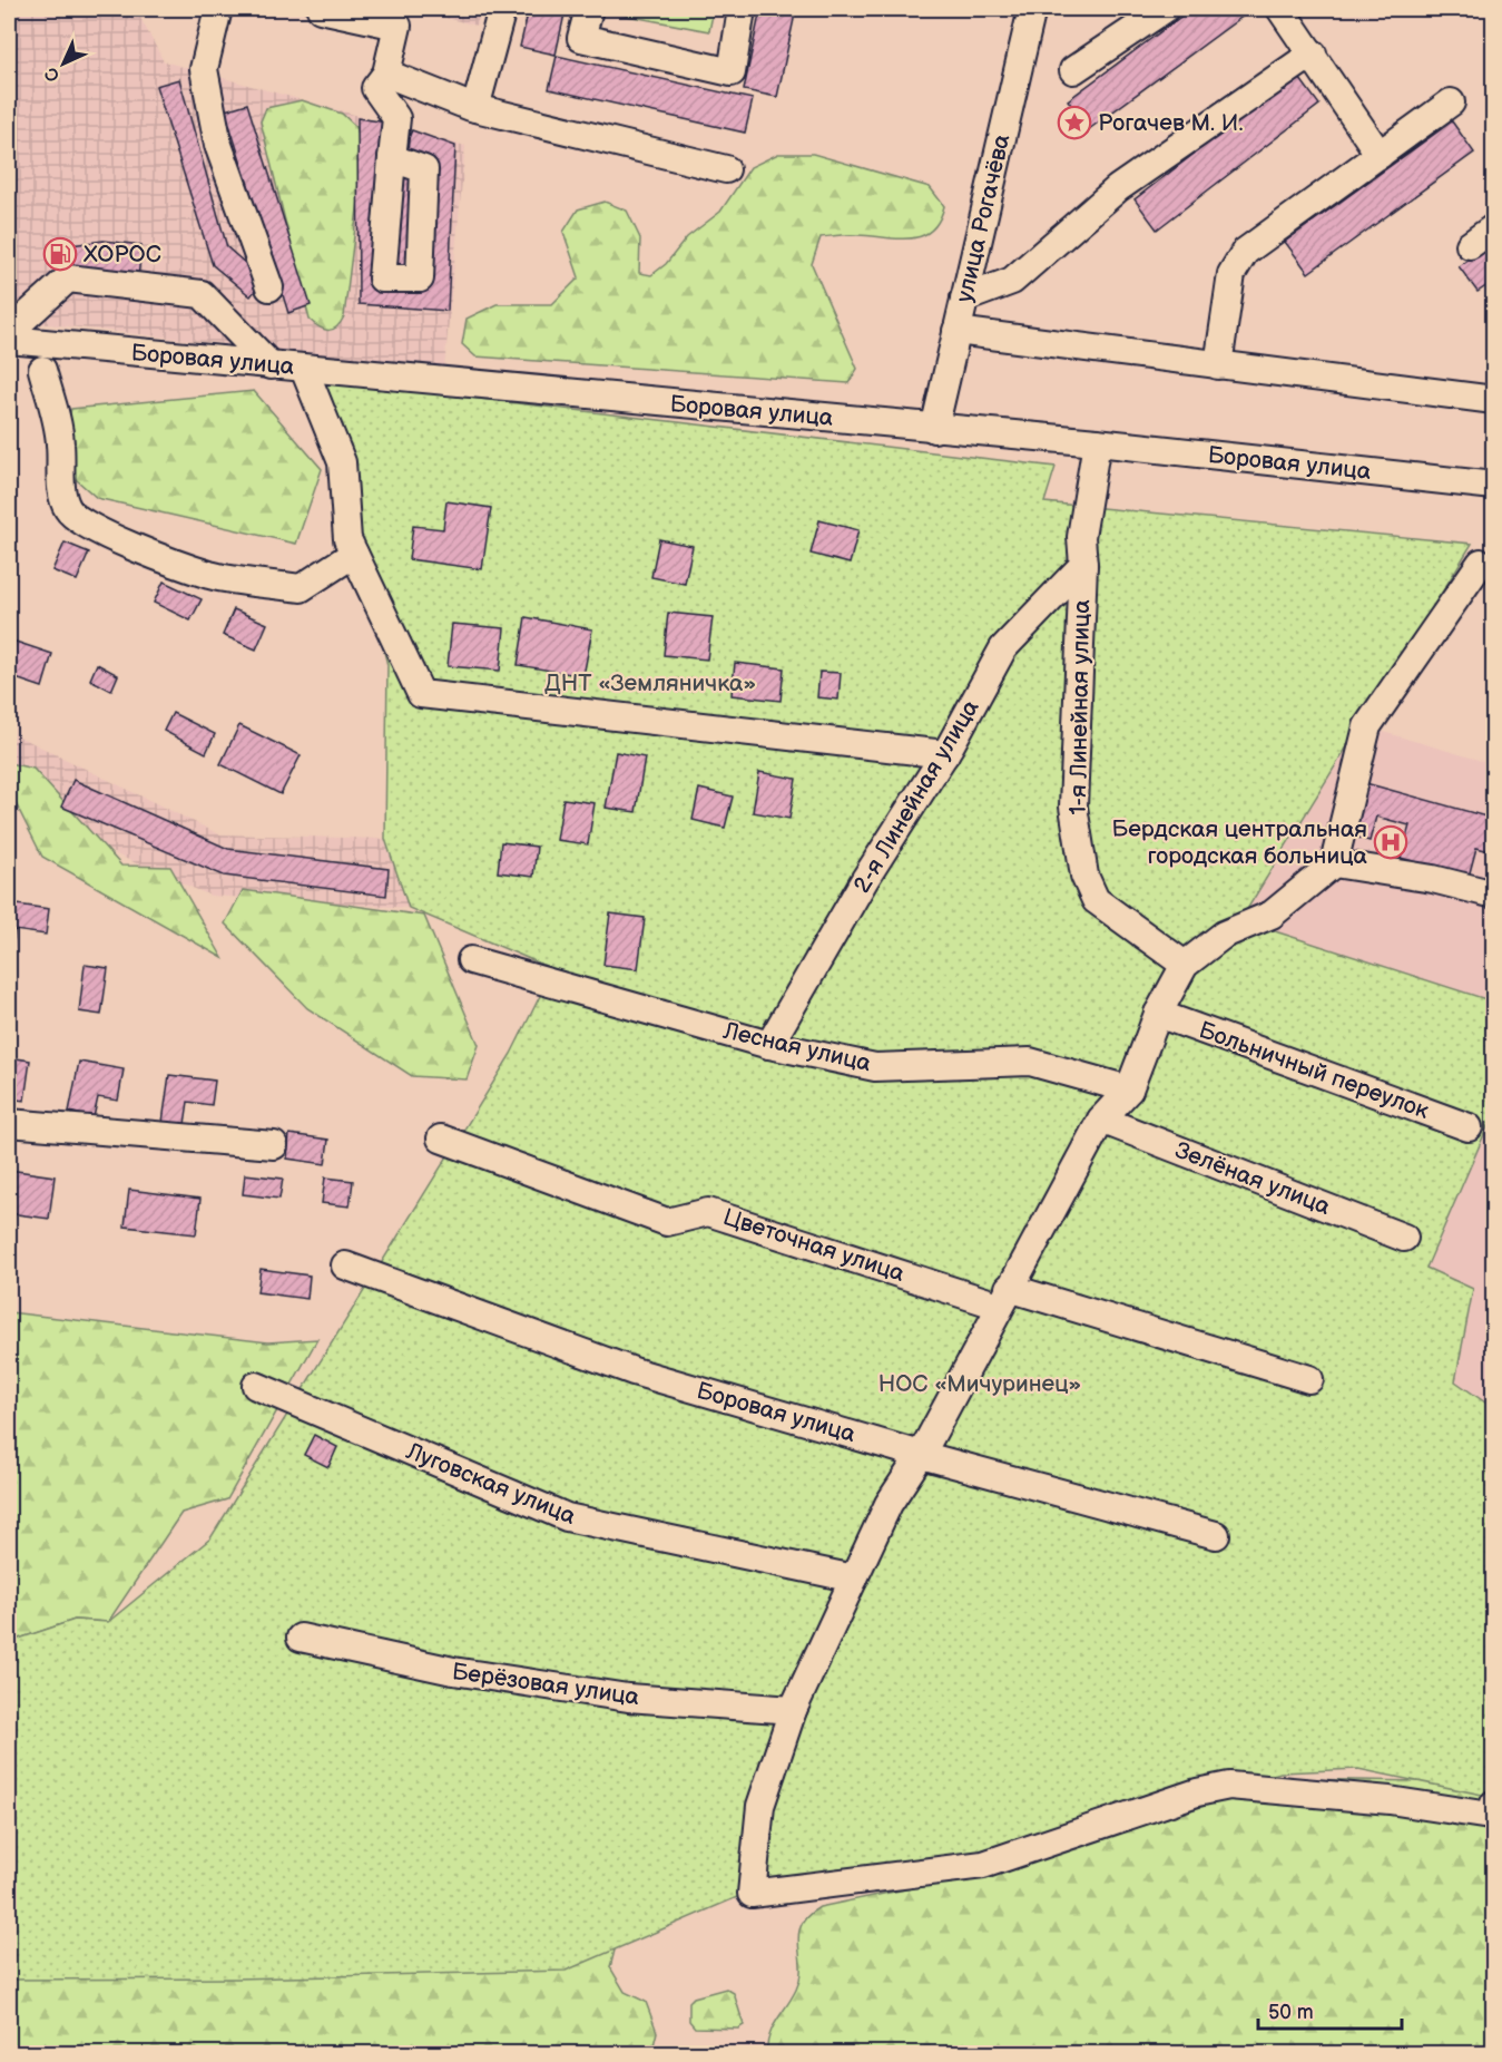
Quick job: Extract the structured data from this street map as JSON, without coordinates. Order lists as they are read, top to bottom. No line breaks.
{"streets":{"street":["улица Рогачёва","Боровая улица","1-я Линейная улица","2-я Линейная улица","Лесная улица","Больничный переулок","Зелёная улица","Цветочная улица","Луговская улица","Берёзовая улица"]},"crossings":[["улица Рогачёва","Боровая улица"],["Боровая улица","1-я Линейная улица"],["1-я Линейная улица","2-я Линейная улица"],["2-я Линейная улица","Лесная улица"]],"parks":["ДНТ «Земляничка»","НОС «Мичуринец»"],"places":{"place":["Рогачев М. И."],"fuel station":["ХОРОС"],"hospital":["Бердская центральная городская больница"]},"scale_bar":"50 m","north":"bottom left"}
